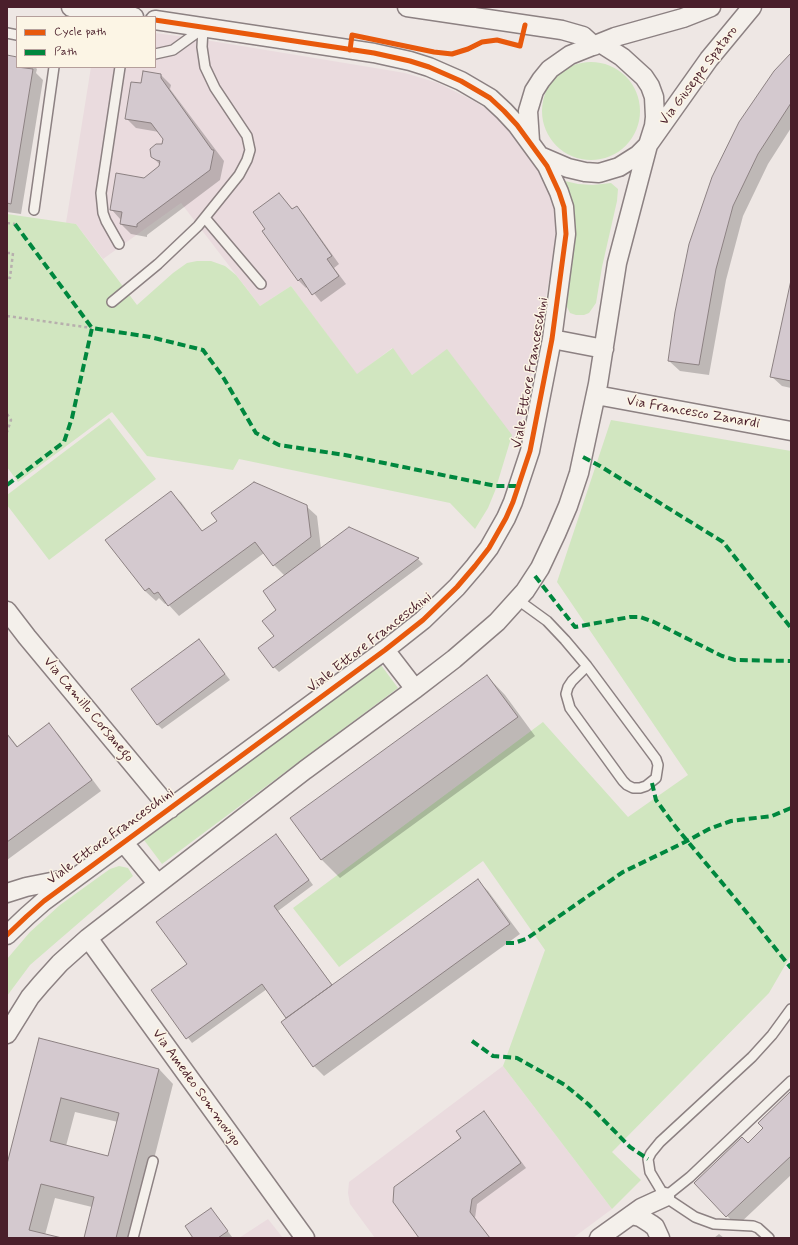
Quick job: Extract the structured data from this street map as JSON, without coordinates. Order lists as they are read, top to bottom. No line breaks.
{"streets":{"street":["Via Giuseppe Spataro","Viale Ettore Franceschini","Via Francesco Zanardi","Via Camillo Corsanego","Via Amedeo Sommovigo"]},"crossings":[["Via Giuseppe Spataro","Viale Ettore Franceschini"],["Viale Ettore Franceschini","Via Camillo Corsanego"]],"legend":["Cycle path","Path"]}
